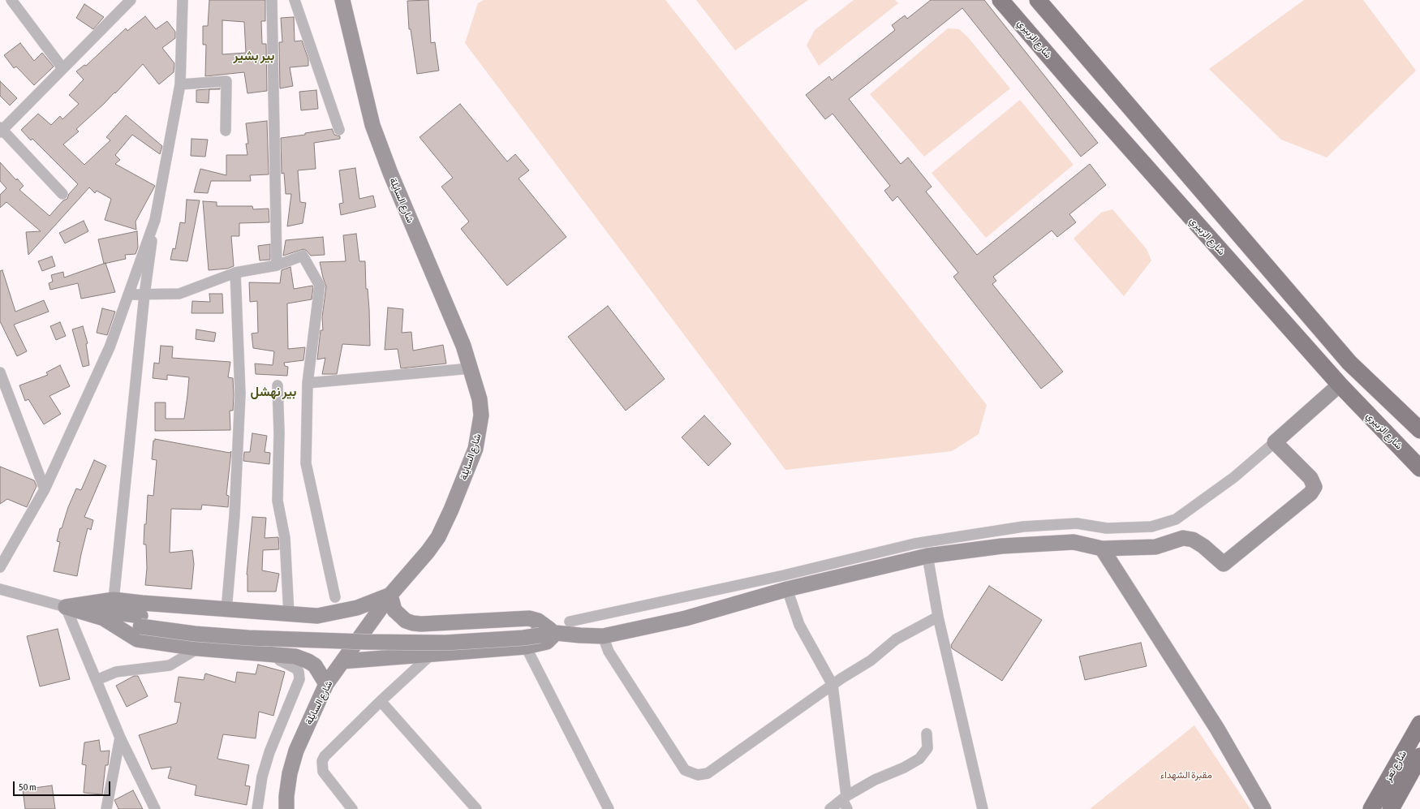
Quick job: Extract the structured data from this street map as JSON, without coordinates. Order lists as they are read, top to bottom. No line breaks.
{"streets":{"main road":["شارع الزبيري","شارع السايلة","شارع تعز"]},"districts":["بير بشير","بير نهشل"],"parks":["مقبرة الشهداء"],"scale_bar":"50 m"}
